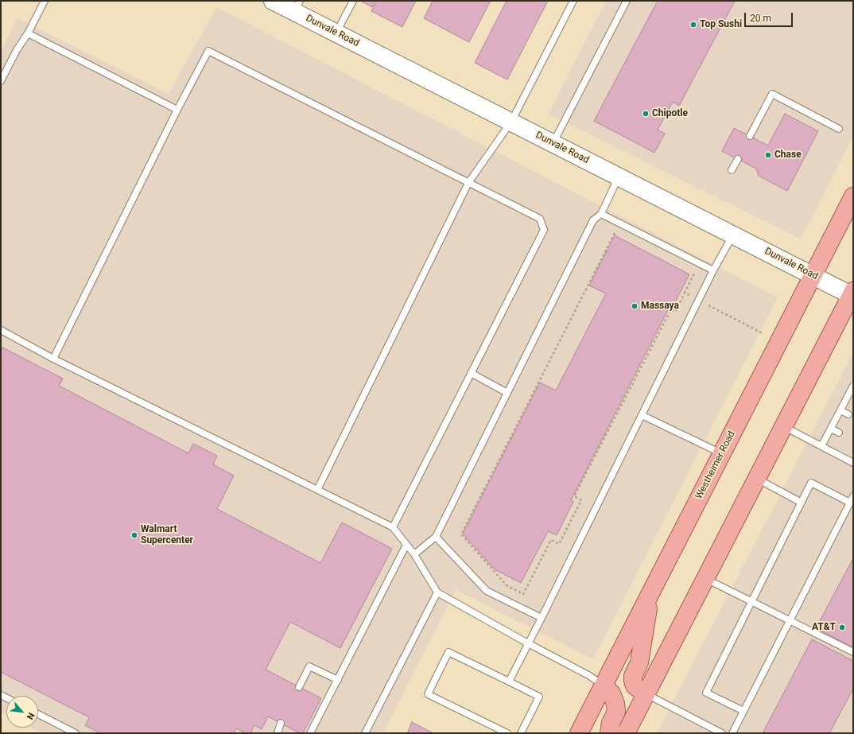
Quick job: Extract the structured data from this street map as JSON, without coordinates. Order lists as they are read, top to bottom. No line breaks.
{"streets":{"main road":["Westheimer Road"],"street":["Dunvale Road"]},"crossings":[["Dunvale Road","Westheimer Road"]],"places":["Top Sushi","Chipotle","Chase","Massaya","Walmart Supercenter","AT&T"],"scale_bar":"20 m","north":"bottom right"}
